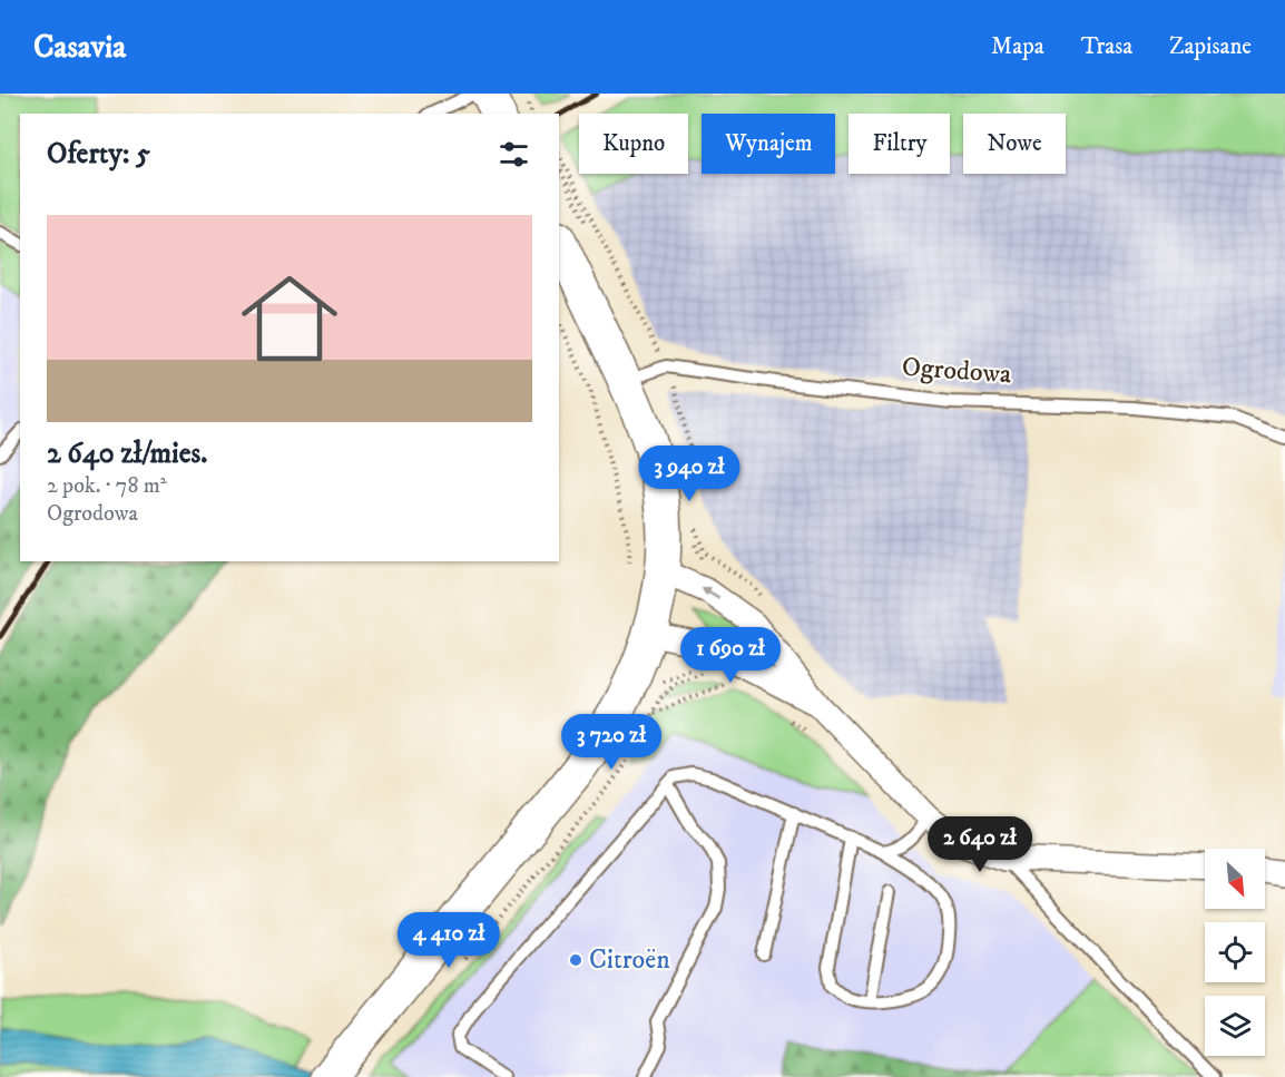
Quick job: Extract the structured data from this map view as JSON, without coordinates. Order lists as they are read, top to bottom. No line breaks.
{"streets":{"lane":["Ogrodowa"]},"places":["Citroën"],"north":"bottom right","page":{"header":"Casavia","nav":["Mapa","Trasa","Zapisane"],"chip":["Kupno","Wynajem","Filtry","Nowe"],"heading":"Oferty: 5","list":[{"name":"2 640 zł/mies.","note":"2 pok. · 78 m² · Ogrodowa"}],"price":["3 940 zł","1 690 zł","3 720 zł","2 640 zł","4 410 zł"]}}
